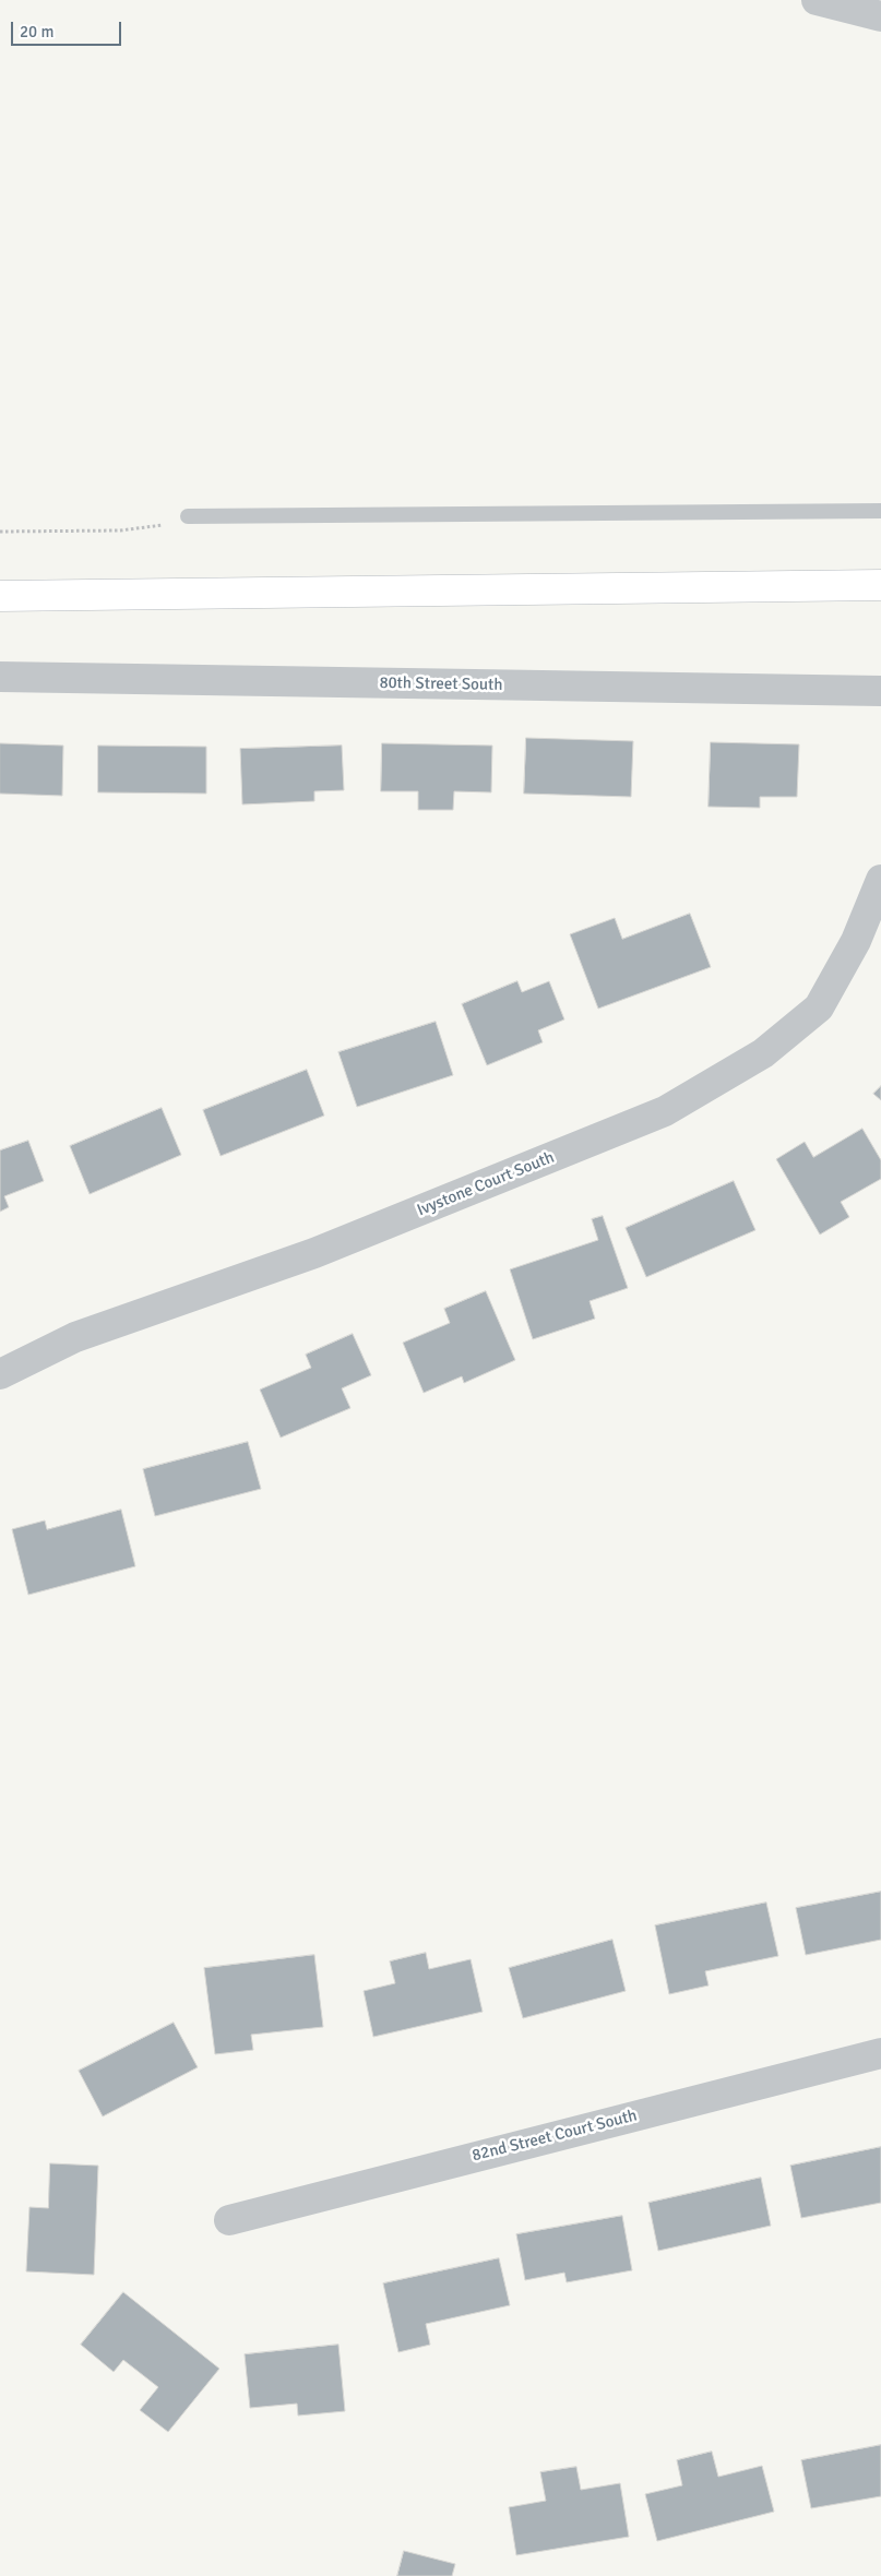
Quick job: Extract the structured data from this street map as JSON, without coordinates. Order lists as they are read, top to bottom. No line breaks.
{"streets":{"street":["80th Street South","Ivystone Court South","82nd Street Court South"]},"scale_bar":"20 m"}
